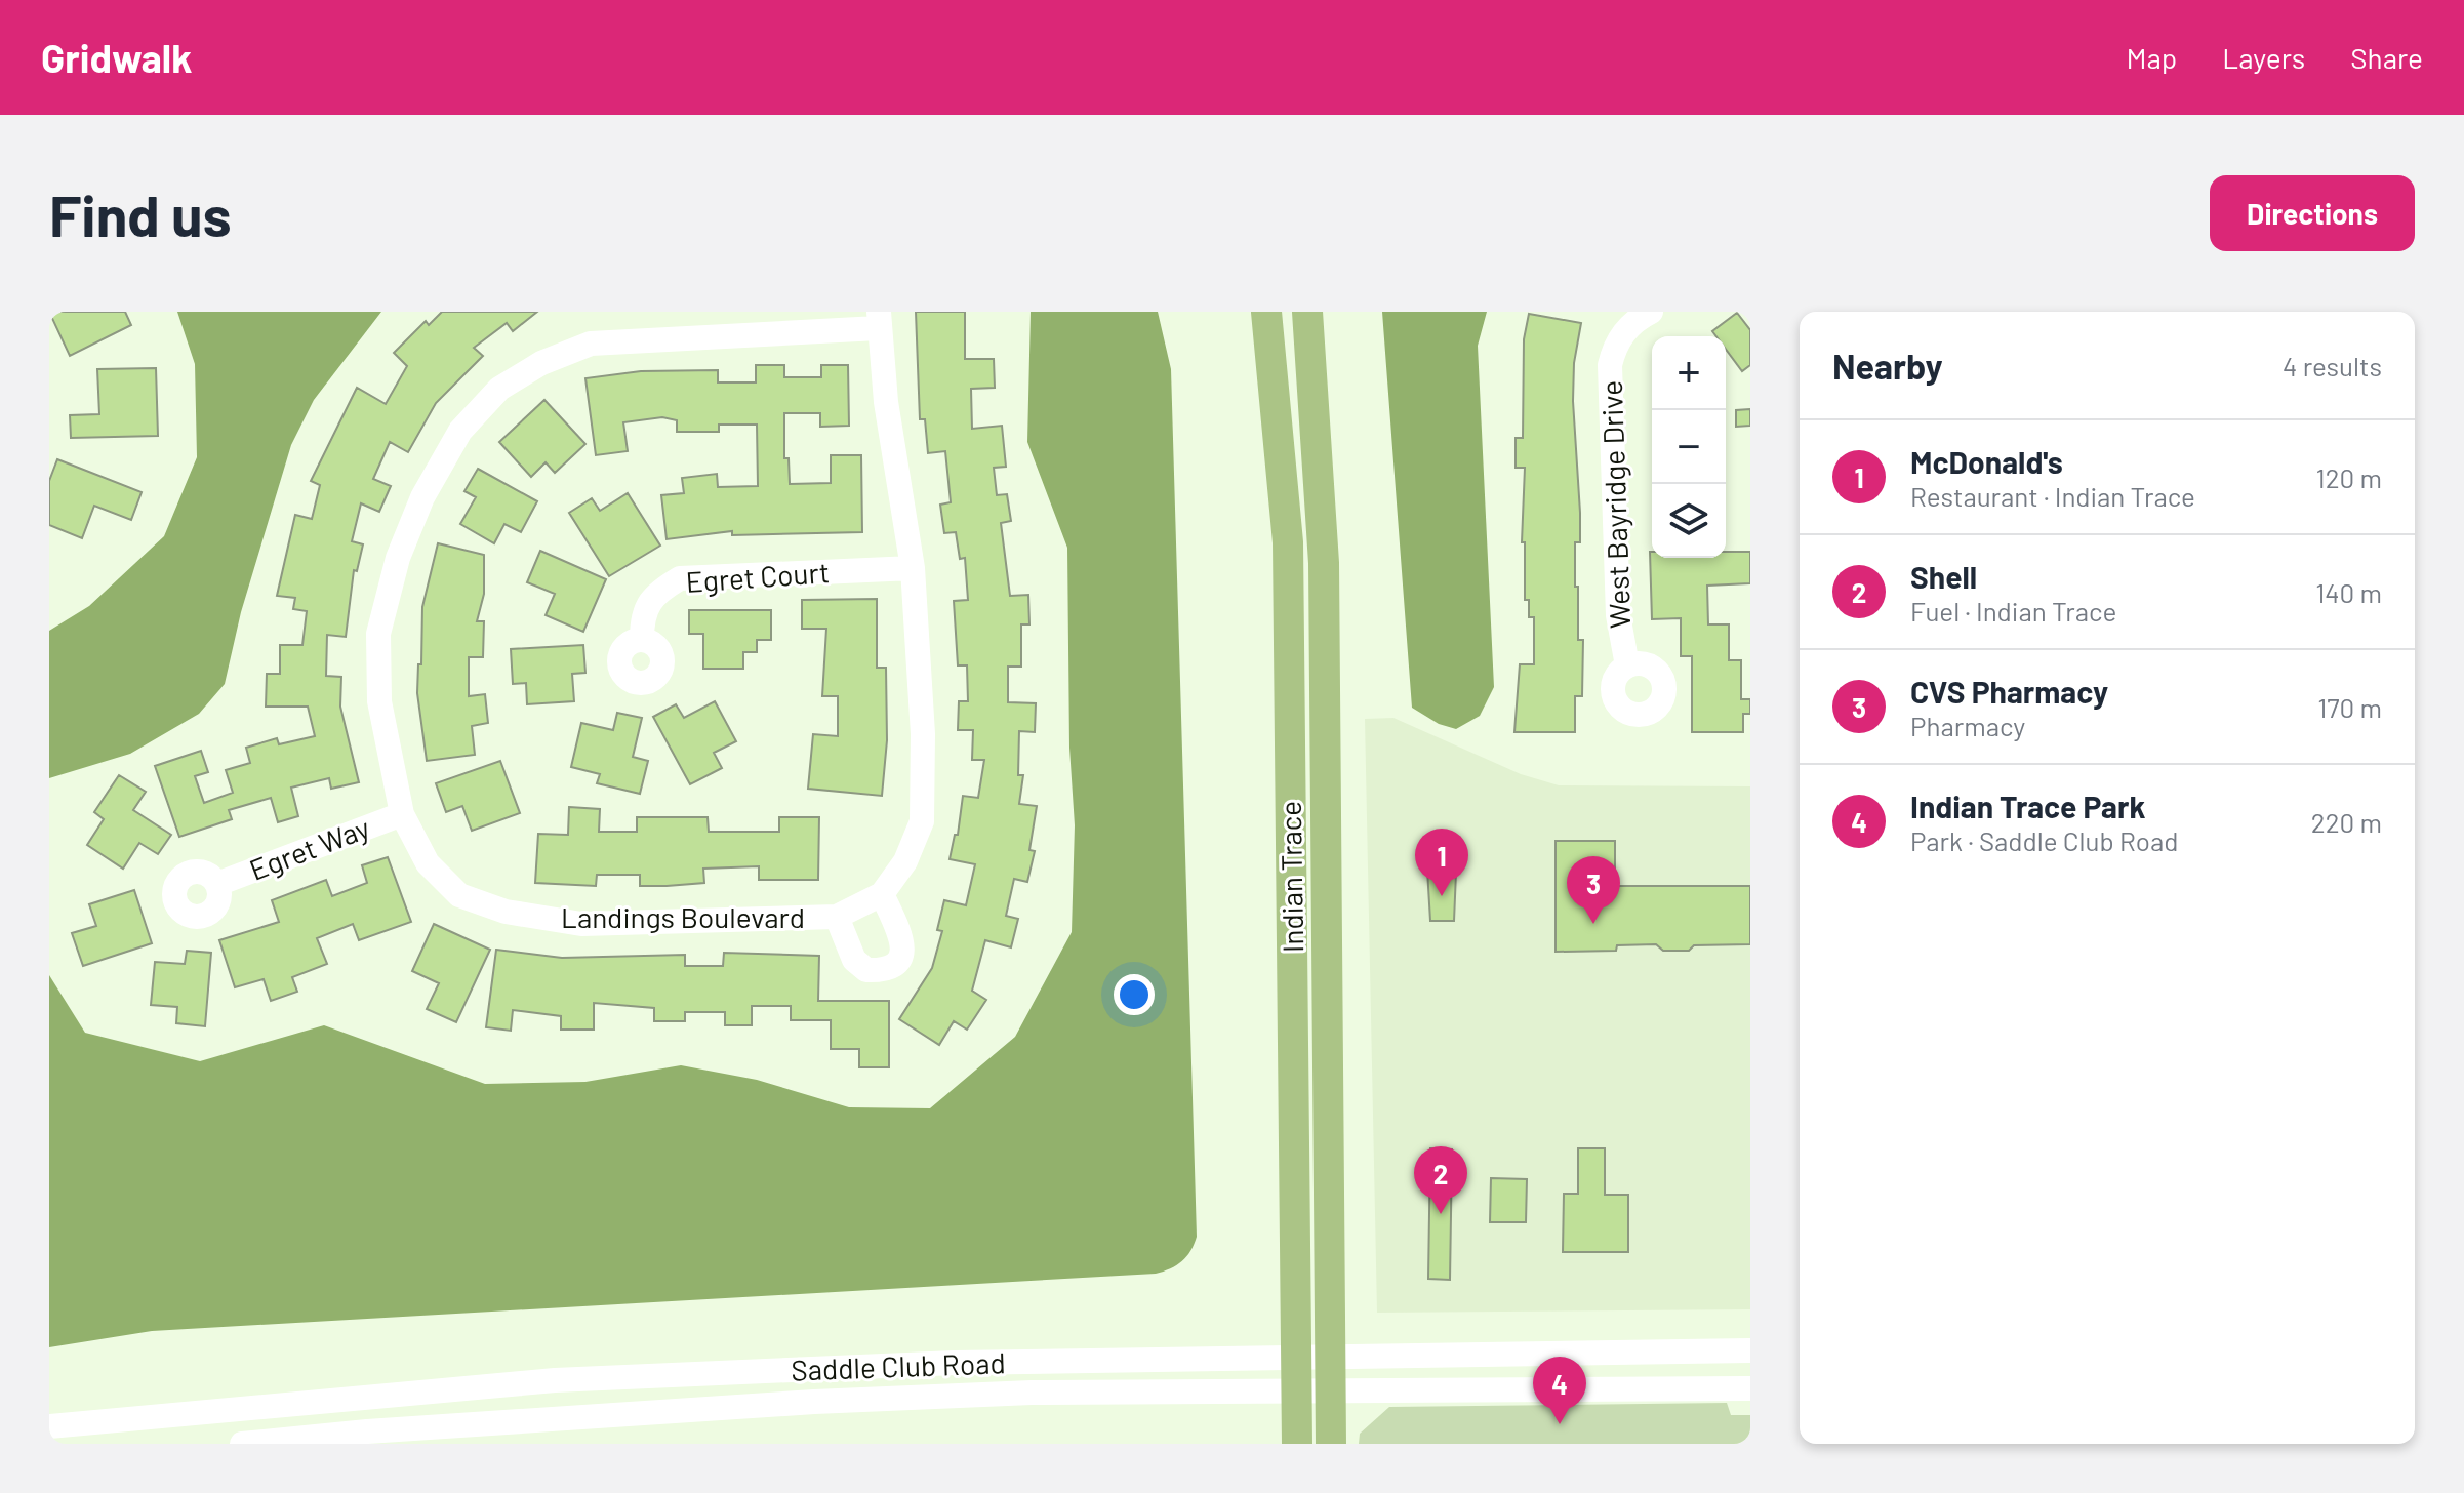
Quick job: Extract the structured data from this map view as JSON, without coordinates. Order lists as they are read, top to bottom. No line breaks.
{"streets":{"main road":["Indian Trace"],"street":["West Bayridge Drive","Egret Court","Egret Way","Landings Boulevard","Saddle Club Road"]},"crossings":[["Egret Court","Landings Boulevard"],["Egret Way","Landings Boulevard"],["Indian Trace","Saddle Club Road"]],"page":{"header":"Gridwalk","nav":["Map","Layers","Share"],"buttons":"Directions","title":"Find us","heading":["Nearby","4 results"],"map_buttons":["+","−"],"list":[{"mark":"1","name":"McDonald's","note":"Restaurant · Indian Trace","value":"120 m"},{"mark":"2","name":"Shell","note":"Fuel · Indian Trace","value":"140 m"},{"mark":"3","name":"CVS Pharmacy","note":"Pharmacy","value":"170 m"},{"mark":"4","name":"Indian Trace Park","note":"Park · Saddle Club Road","value":"220 m"}],"pins":["1","3","2","4"]}}
